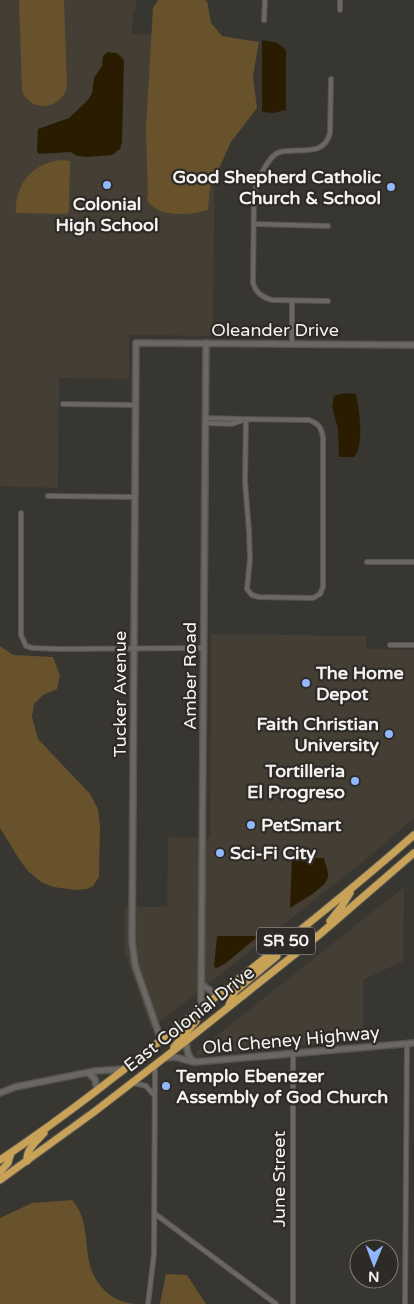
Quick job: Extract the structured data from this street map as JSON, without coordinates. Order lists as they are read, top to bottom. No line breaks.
{"streets":{"highway":["SR 50","East Colonial Drive"],"street":["Oleander Drive","Amber Road","Tucker Avenue","Old Cheney Highway","June Street"]},"crossings":[["Oleander Drive","Amber Road"],["Oleander Drive","Tucker Avenue"],["Amber Road","East Colonial Drive"],["Tucker Avenue","East Colonial Drive"],["East Colonial Drive","Old Cheney Highway"],["Old Cheney Highway","June Street"]],"places":["Colonial High School","Good Shepherd Catholic Church & School","The Home Depot","Faith Christian University","Tortilleria El Progreso","PetSmart","Sci-Fi City","Templo Ebenezer Assembly of God Church"],"north":"bottom"}
